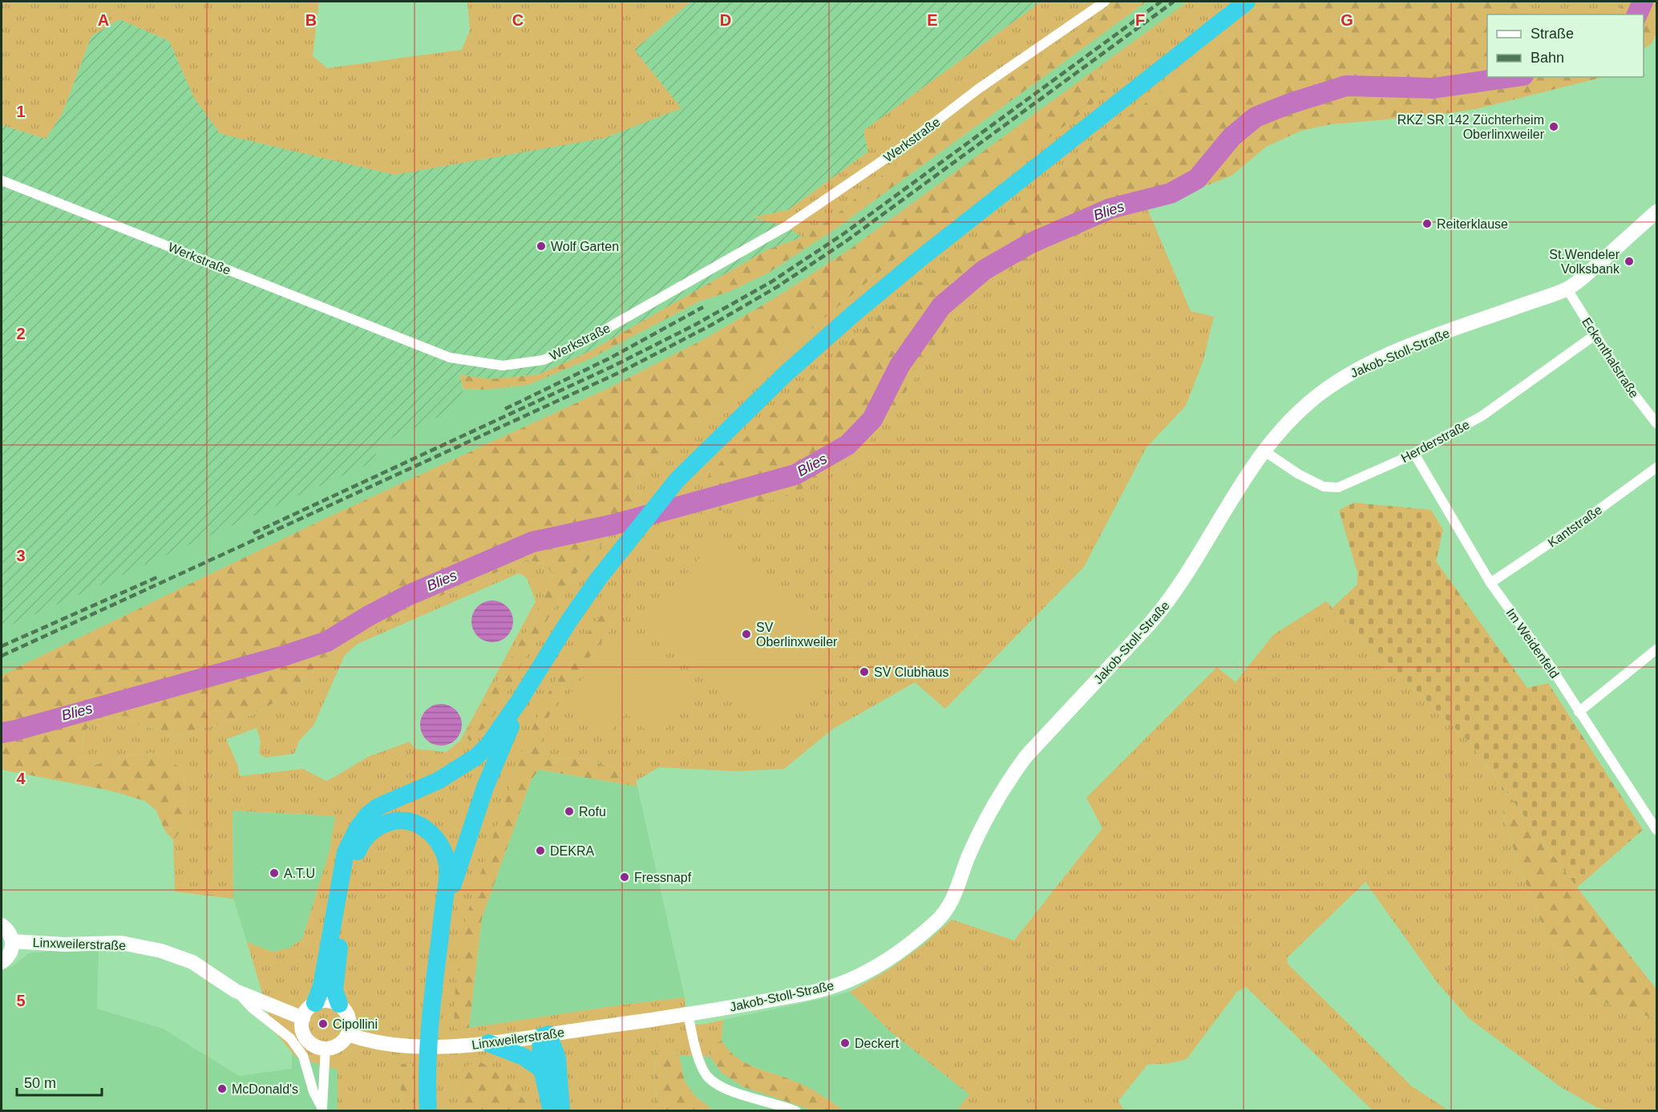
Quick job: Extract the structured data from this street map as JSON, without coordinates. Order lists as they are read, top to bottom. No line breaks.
{"streets":{"main road":["Jakob-Stoll-Straße","Linxweilerstraße"],"street":["Werkstraße","Eckenthalstraße","Herderstraße","Kantstraße","Im Weidenfeld"]},"crossings":[["Jakob-Stoll-Straße","Eckenthalstraße"],["Jakob-Stoll-Straße","Herderstraße"],["Jakob-Stoll-Straße","Linxweilerstraße"],["Eckenthalstraße","Herderstraße"],["Herderstraße","Im Weidenfeld"],["Kantstraße","Im Weidenfeld"]],"water":["Blies"],"places":["RKZ SR 142 Züchterheim Oberlinxweiler","Reiterklause","Wolf Garten","St.Wendeler Volksbank","SV Oberlinxweiler","SV Clubhaus","Rofu","DEKRA","A.T.U","Fressnapf","Cipollini","Deckert","McDonald's"],"legend":["Straße","Bahn"],"scale_bar":"50 m","grid":{"columns":["A","B","C","D","E","F","G"],"rows":["1","2","3","4","5"]}}
